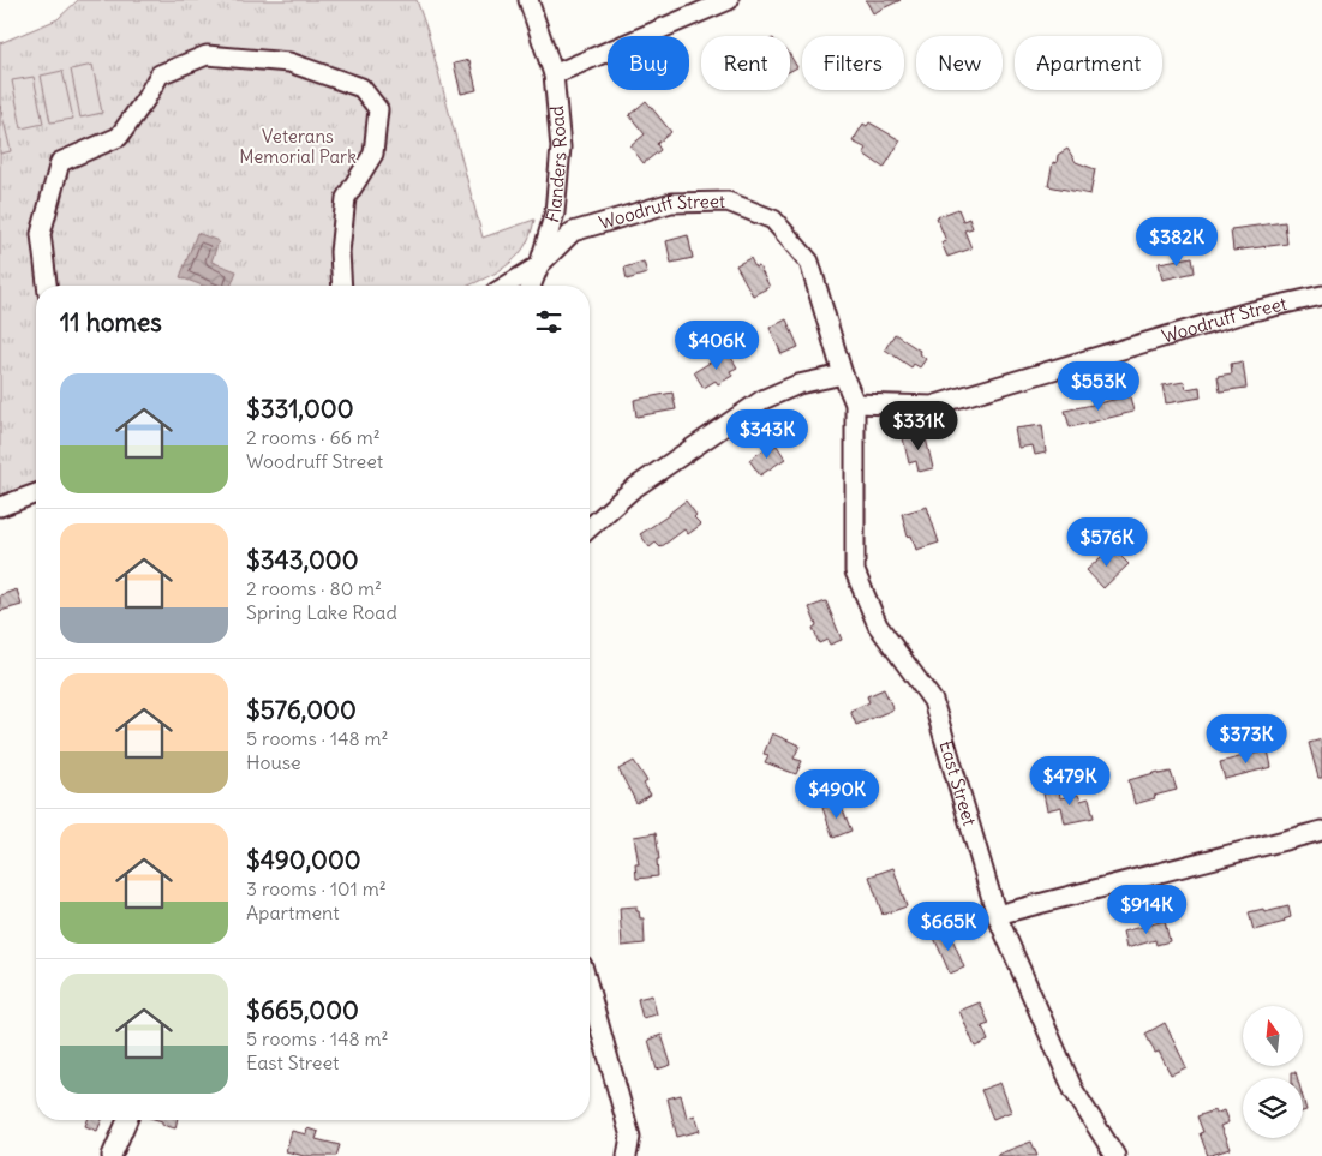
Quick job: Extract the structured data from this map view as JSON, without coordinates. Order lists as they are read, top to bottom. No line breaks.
{"streets":{"street":["Flanders Road","Woodruff Street","East Street"]},"crossings":[["Flanders Road","Woodruff Street"],["Woodruff Street","East Street"]],"parks":["Veterans Memorial Park"],"north":"top","page":{"chip":["Buy","Rent","Filters","New","Apartment"],"price":["$382K","$406K","$553K","$331K","$343K","$576K","$373K","$479K","$490K","$914K","$665K"],"heading":"11 homes","list":[{"name":"$331,000","note":"2 rooms · 66 m² · Woodruff Street"},{"name":"$343,000","note":"2 rooms · 80 m² · Spring Lake Road"},{"name":"$576,000","note":"5 rooms · 148 m² · House"},{"name":"$490,000","note":"3 rooms · 101 m² · Apartment"},{"name":"$665,000","note":"5 rooms · 148 m² · East Street"}]}}
